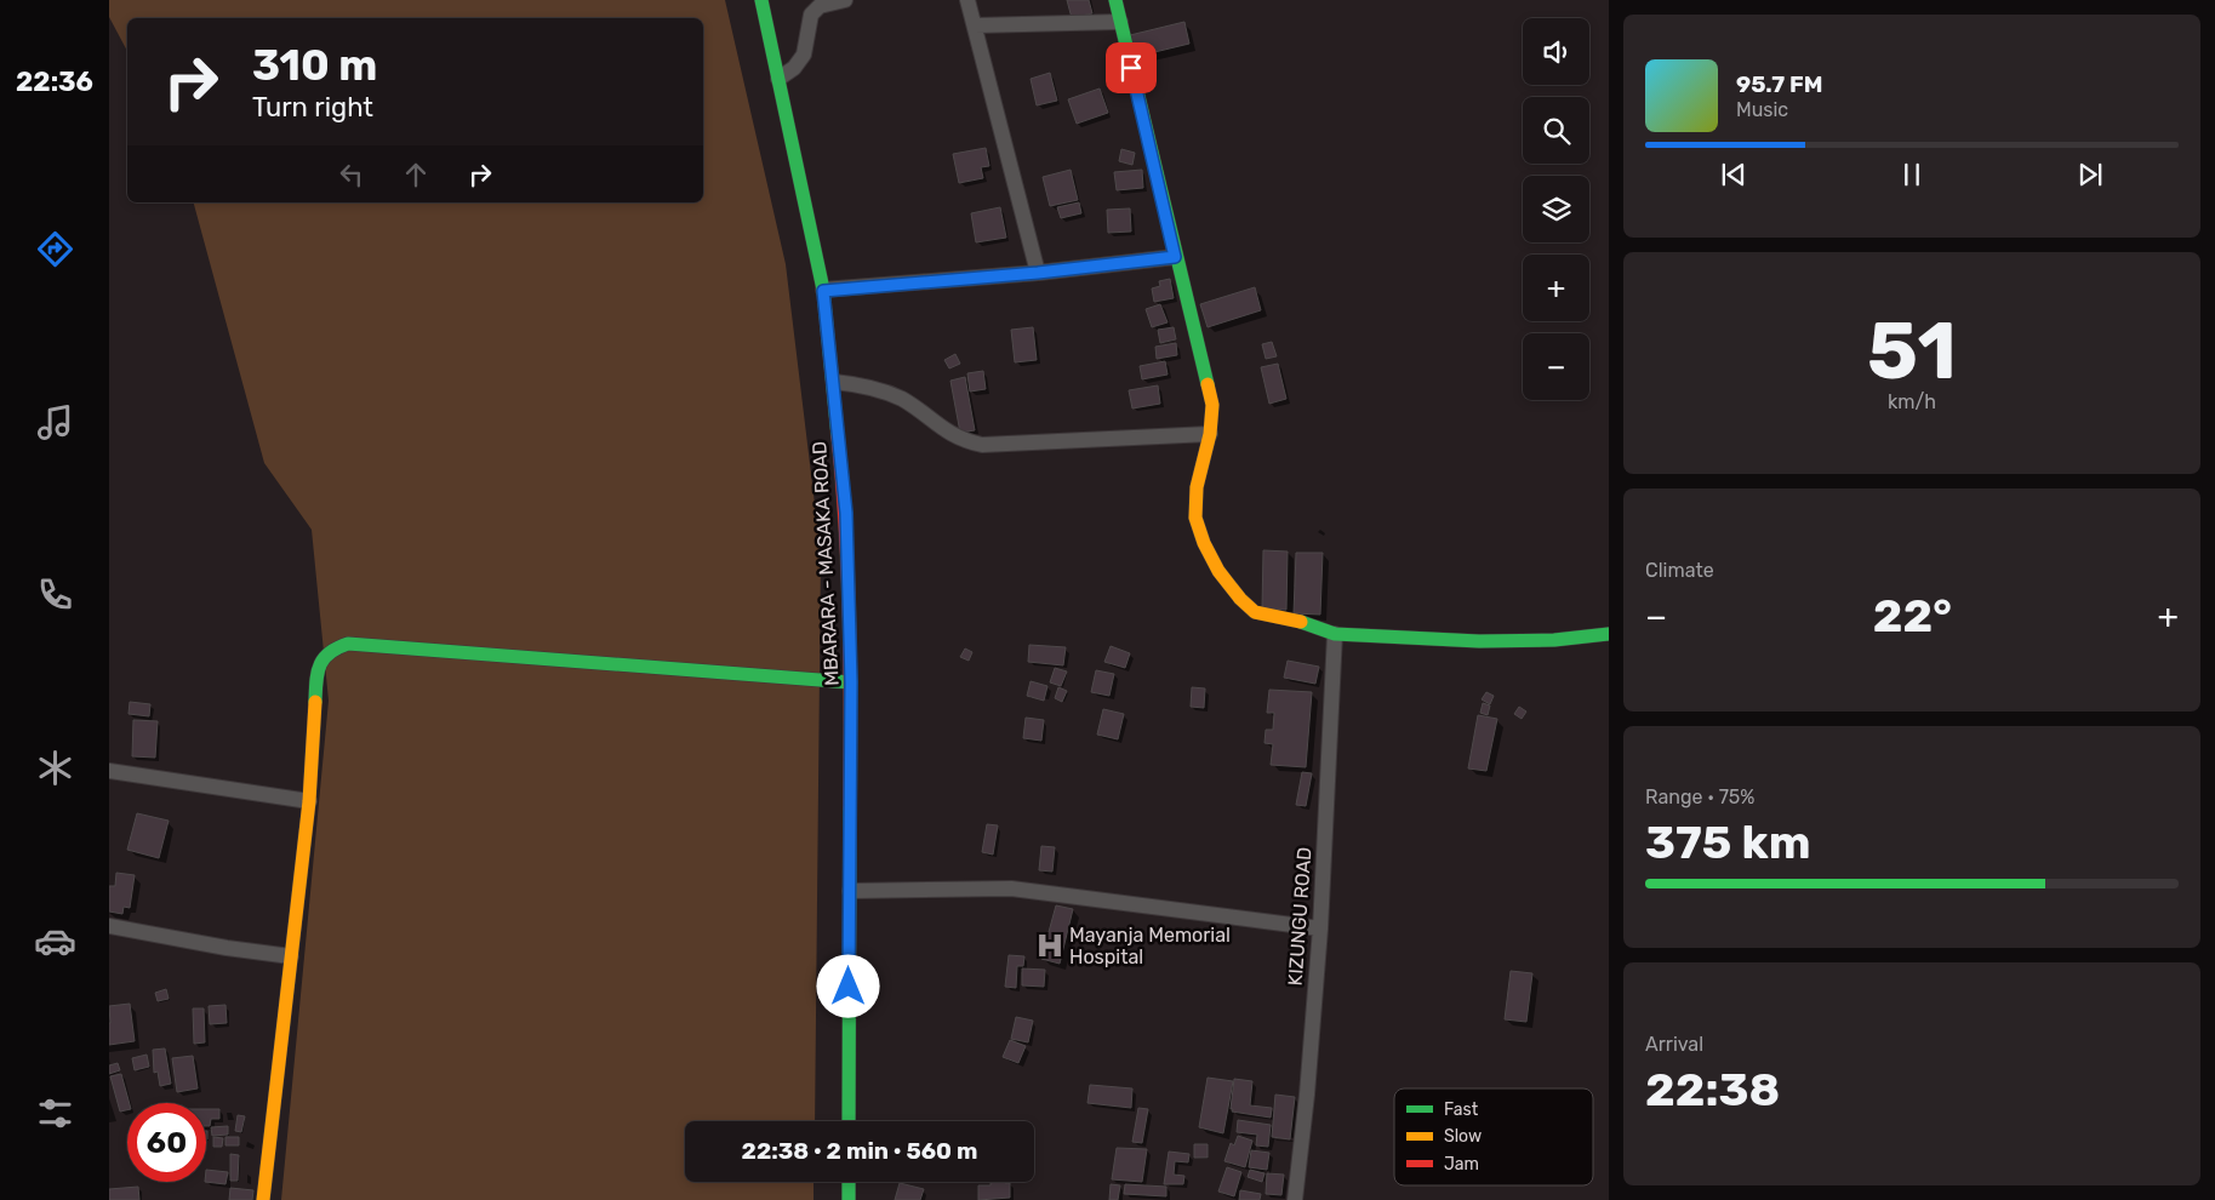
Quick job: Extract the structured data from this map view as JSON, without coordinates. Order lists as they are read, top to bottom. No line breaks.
{"streets":{"street":["MBARARA - MASAKA ROAD","KIZUNGU ROAD"]},"places":{"hospital":["Mayanja Memorial Hospital"]},"legend":["Fast","Slow","Jam"],"page":{"tabs":"22:36","map_buttons":["+","−"],"turn":["310 m","Turn right"],"song":["95.7 FM","Music"],"tile":[["51","km/h"],"Climate",["Range · 75%","375 km"],["Arrival","22:38"]],"heat":["−","22°","+"],"limit":"60","trip":"22:38 · 2 min · 560 m"}}
